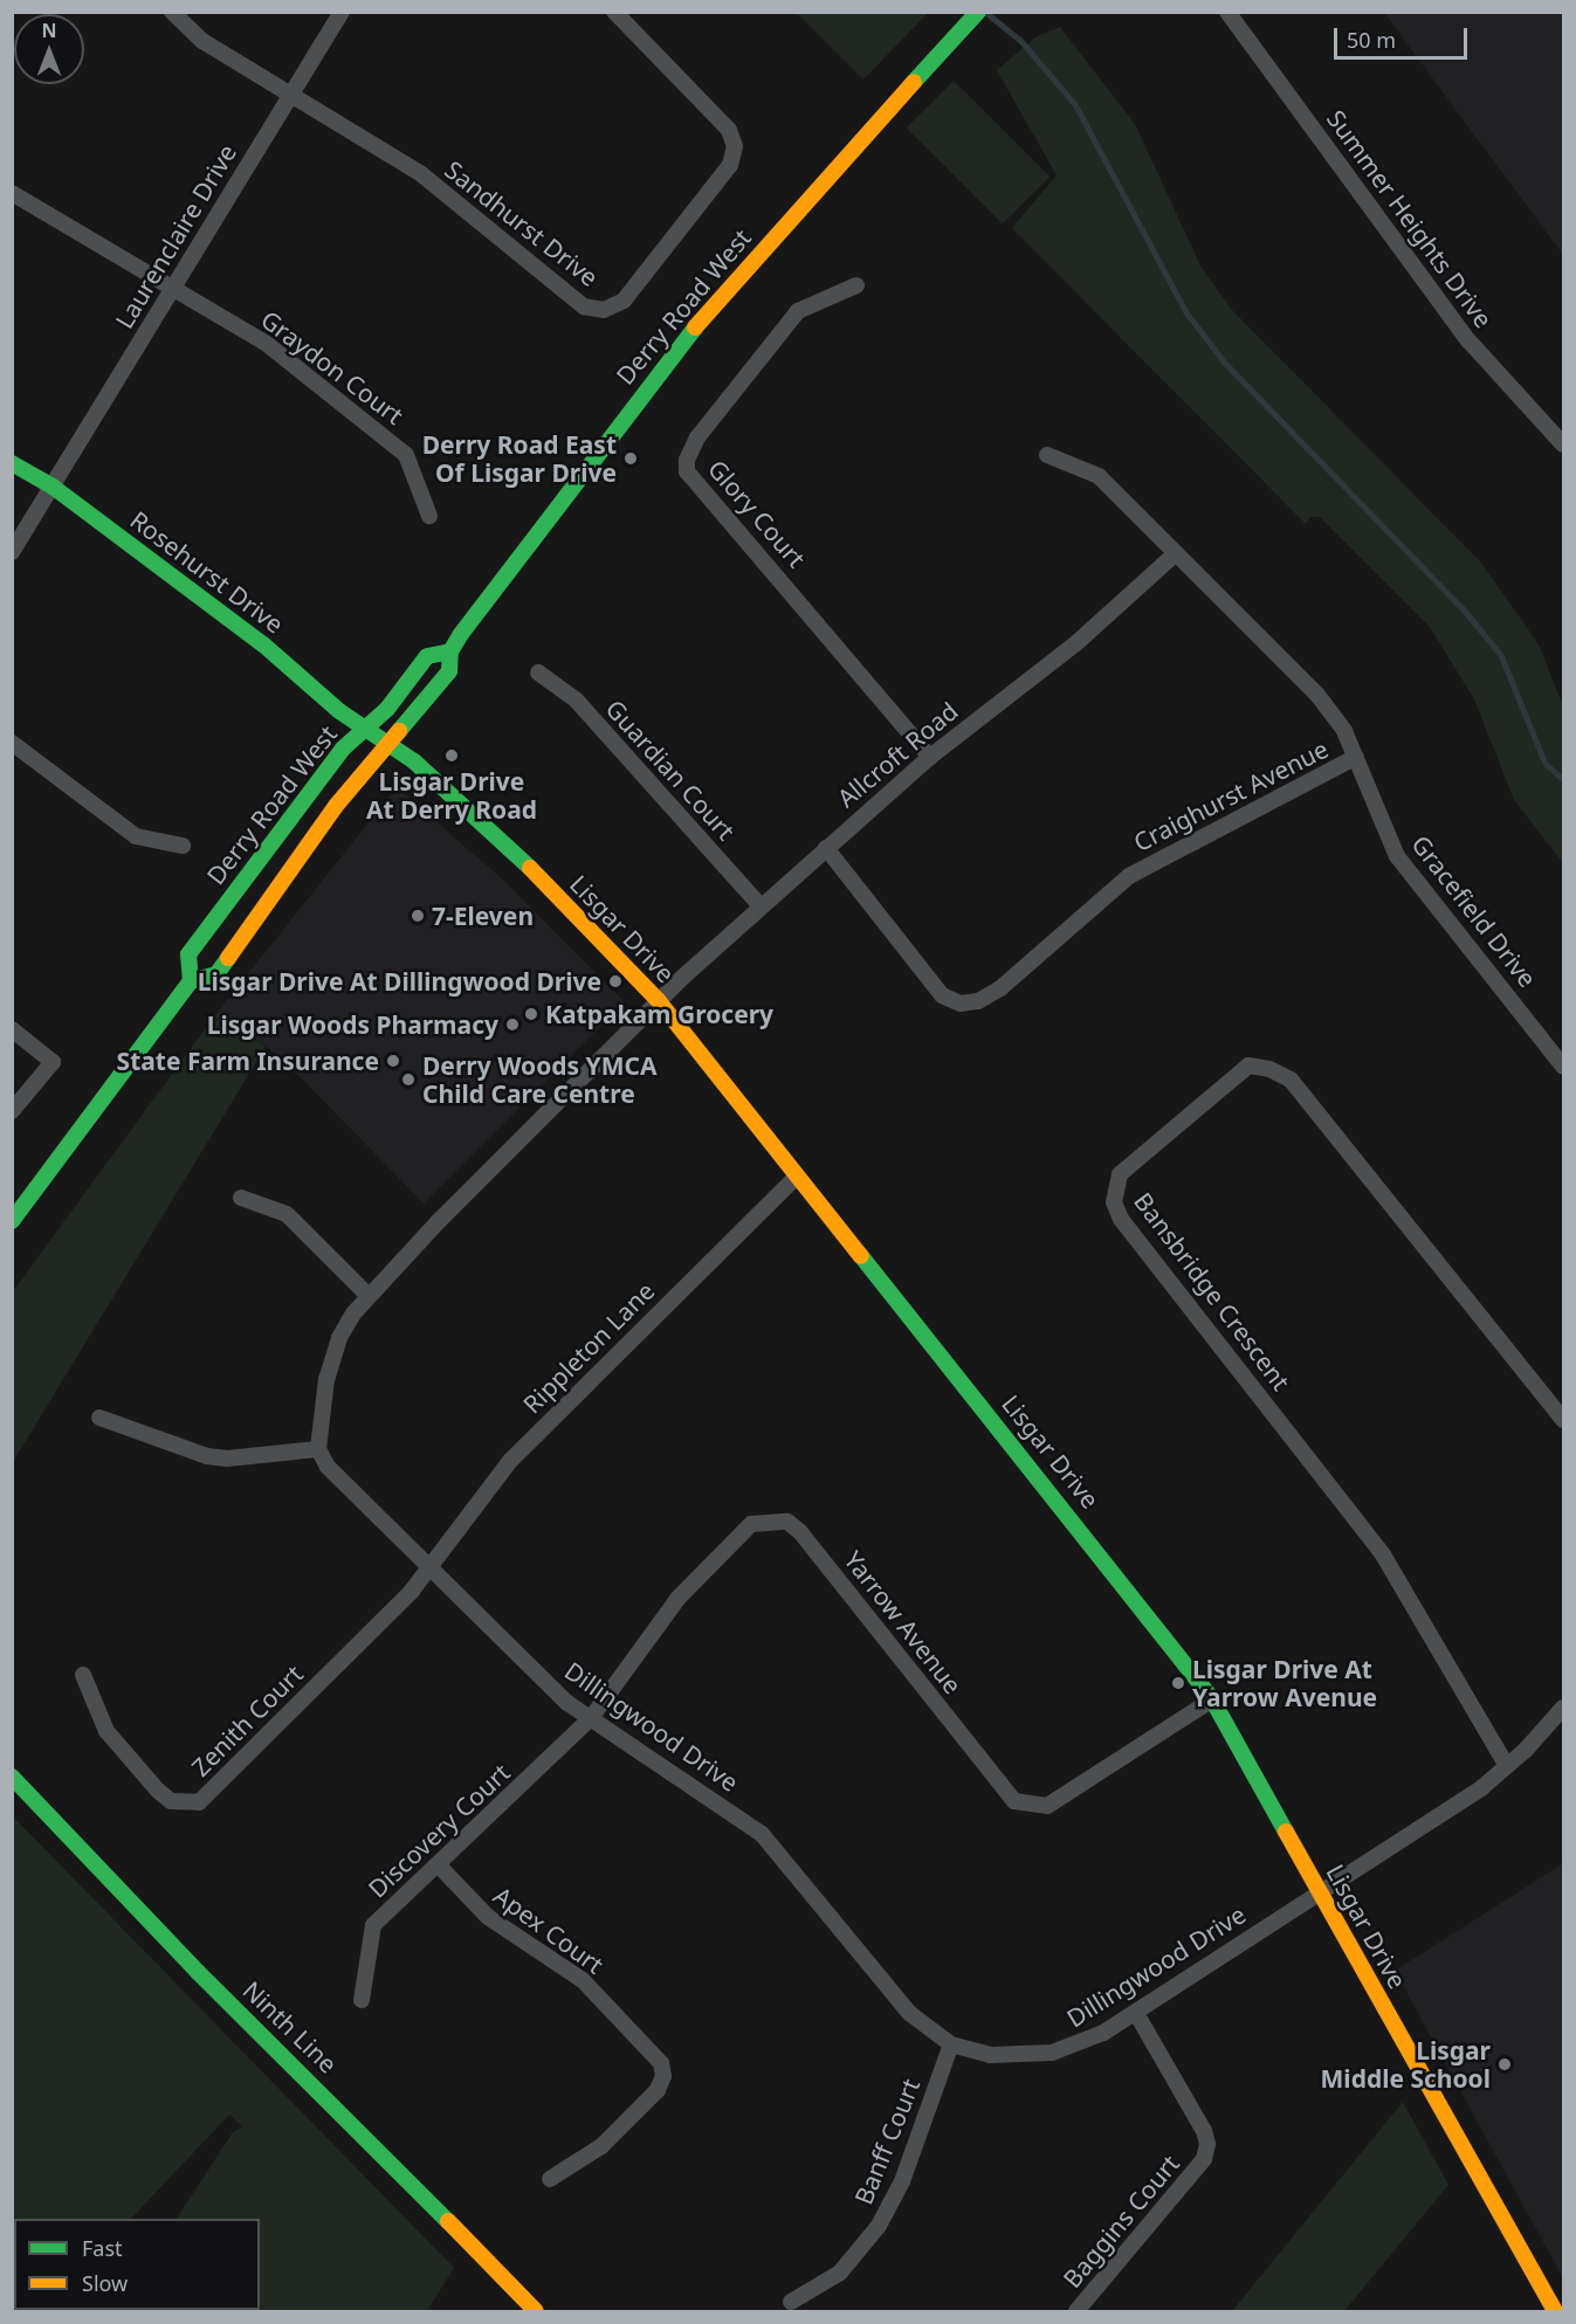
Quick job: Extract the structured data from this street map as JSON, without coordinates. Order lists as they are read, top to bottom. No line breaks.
{"streets":{"main road":["Derry Road West","Rosehurst Drive","Lisgar Drive","Ninth Line"],"street":["Summer Heights Drive","Sandhurst Drive","Laurenclaire Drive","Graydon Court","Glory Court","Allcroft Road","Guardian Court","Craighurst Avenue","Gracefield Drive","Bansbridge Crescent","Rippleton Lane","Yarrow Avenue","Zenith Court","Dillingwood Drive","Discovery Court","Apex Court","Banff Court","Baggins Court"]},"crossings":[["Sandhurst Drive","Laurenclaire Drive"],["Laurenclaire Drive","Graydon Court"],["Laurenclaire Drive","Rosehurst Drive"],["Derry Road West","Rosehurst Drive"],["Derry Road West","Lisgar Drive"],["Glory Court","Allcroft Road"],["Rosehurst Drive","Lisgar Drive"],["Allcroft Road","Guardian Court"],["Allcroft Road","Craighurst Avenue"],["Allcroft Road","Gracefield Drive"],["Allcroft Road","Lisgar Drive"],["Craighurst Avenue","Gracefield Drive"],["Lisgar Drive","Rippleton Lane"],["Lisgar Drive","Yarrow Avenue"],["Lisgar Drive","Dillingwood Drive"],["Rippleton Lane","Zenith Court"],["Rippleton Lane","Dillingwood Drive"],["Yarrow Avenue","Dillingwood Drive"],["Yarrow Avenue","Discovery Court"],["Zenith Court","Dillingwood Drive"],["Dillingwood Drive","Discovery Court"],["Dillingwood Drive","Banff Court"],["Dillingwood Drive","Baggins Court"],["Discovery Court","Apex Court"]],"places":["Derry Road East Of Lisgar Drive","Lisgar Drive At Derry Road","7-Eleven","Lisgar Drive At Dillingwood Drive","Katpakam Grocery","Lisgar Woods Pharmacy","State Farm Insurance","Derry Woods YMCA Child Care Centre","Lisgar Drive At Yarrow Avenue","Lisgar Middle School"],"legend":["Fast","Slow"],"scale_bar":"50 m","north":"top"}
